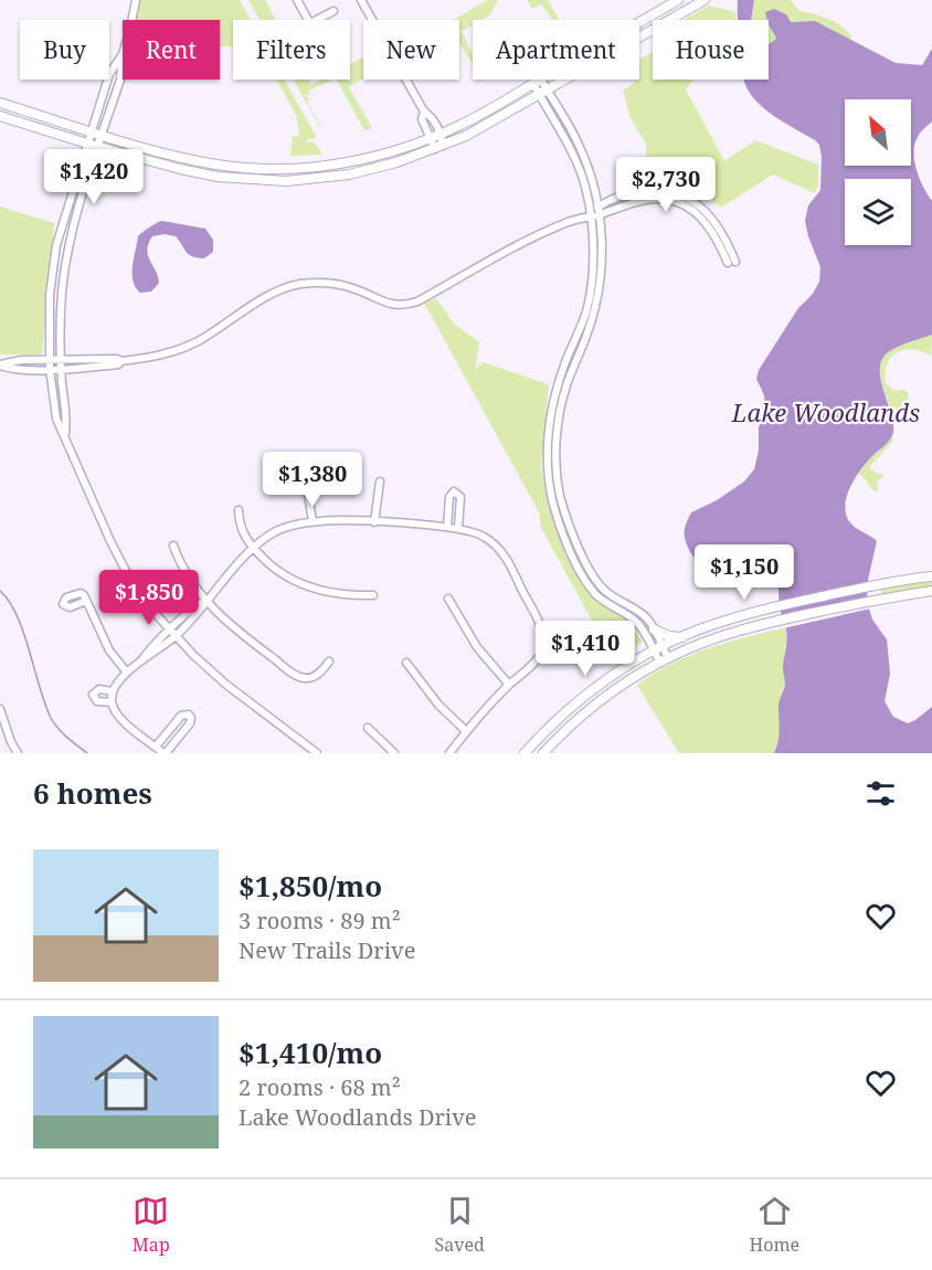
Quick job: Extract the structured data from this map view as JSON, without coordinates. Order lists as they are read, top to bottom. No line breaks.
{"water":["Lake Woodlands"],"north":"top left","page":{"chip":["Buy","Rent","Filters","New","Apartment","House"],"price":["$1,420","$2,730","$1,380","$1,150","$1,850","$1,410"],"heading":"6 homes","list":[{"name":"$1,850/mo","note":"3 rooms · 89 m² · New Trails Drive"},{"name":"$1,410/mo","note":"2 rooms · 68 m² · Lake Woodlands Drive"}],"tabs":["Map","Saved","Home"]}}
